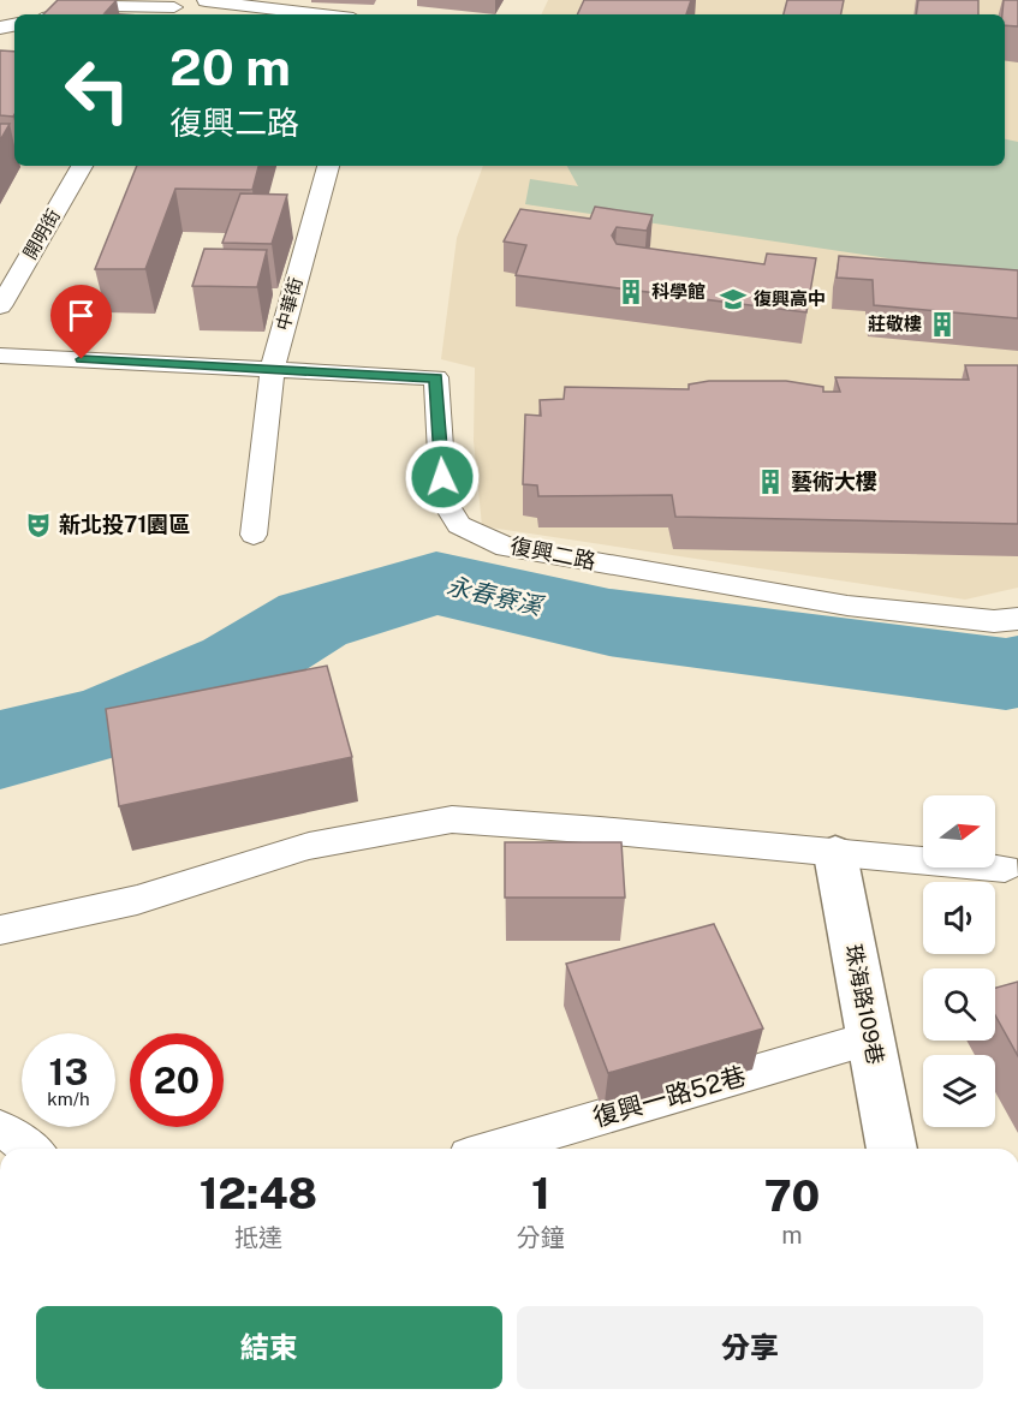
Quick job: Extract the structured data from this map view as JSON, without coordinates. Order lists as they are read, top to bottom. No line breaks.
{"streets":{"street":["珠海路109巷"],"lane":["開明街","中華街","復興二路","復興一路52巷"]},"crossings":[["中華街","復興二路"],["珠海路109巷","復興一路52巷"]],"water":["永春寮溪"],"places":{"building":["科學館","莊敬樓","藝術大樓"],"school or university":["復興高中"],"theatre":["新北投71園區"]},"north":"right","page":{"turn":["20 m","復興二路"],"speed":"13 km/h","limit":"20","eta":["12:48","抵達","1","分鐘","70","m"],"buttons":["結束","分享"]}}
